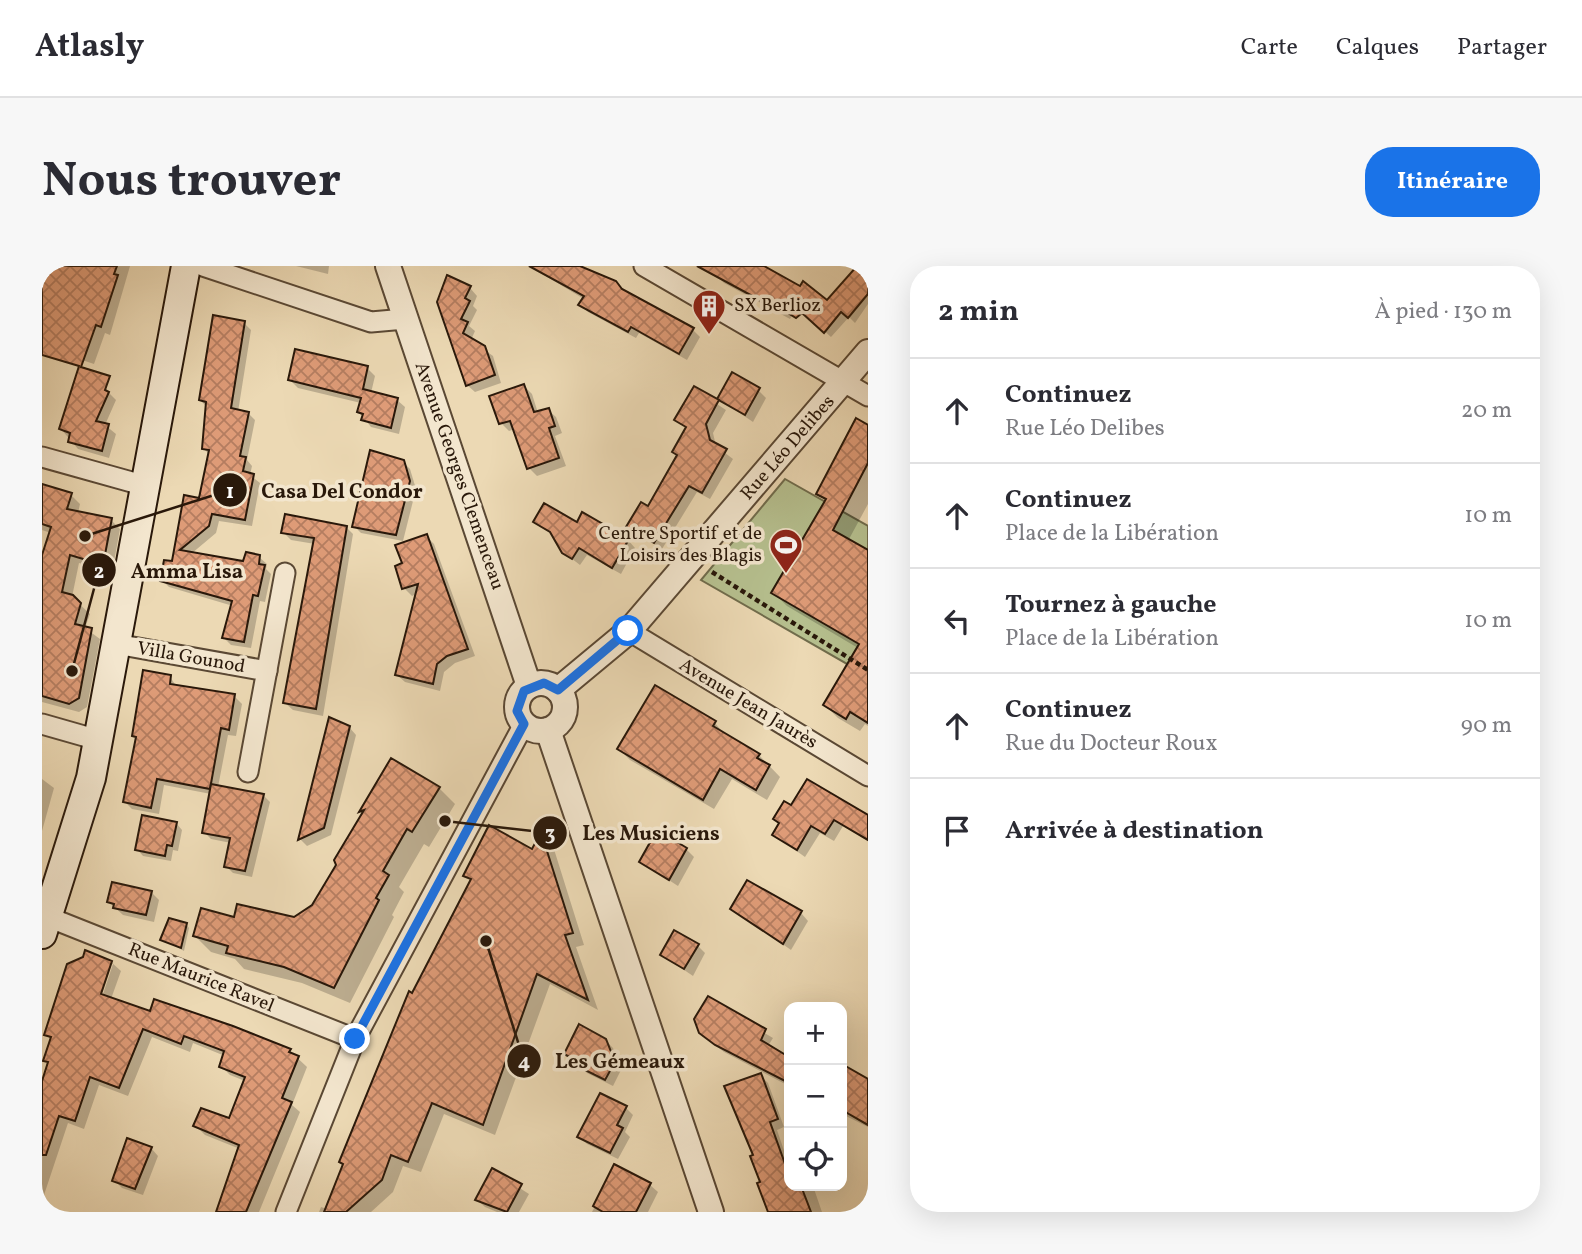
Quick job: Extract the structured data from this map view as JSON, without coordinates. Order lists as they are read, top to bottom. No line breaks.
{"streets":{"street":["Rue Léo Delibes","Avenue Georges Clemenceau","Villa Gounod","Avenue Jean Jaurès","Rue Maurice Ravel"]},"crossings":[["Rue Léo Delibes","Avenue Georges Clemenceau"],["Rue Léo Delibes","Avenue Jean Jaurès"]],"places":{"building":["SX Berlioz"],"other":["Casa Del Condor","Amma Lisa","Les Musiciens","Les Gémeaux"],"sports":["Centre Sportif et de Loisirs des Blagis"]},"page":{"header":"Atlasly","nav":["Carte","Calques","Partager"],"buttons":"Itinéraire","title":"Nous trouver","heading":["2 min","À pied · 130 m"],"list":[["Continuez","Rue Léo Delibes","20 m"],["Continuez","Place de la Libération","10 m"],["Tournez à gauche","Place de la Libération","10 m"],["Continuez","Rue du Docteur Roux","90 m"],"Arrivée à destination"],"map_buttons":["+","−"]}}
